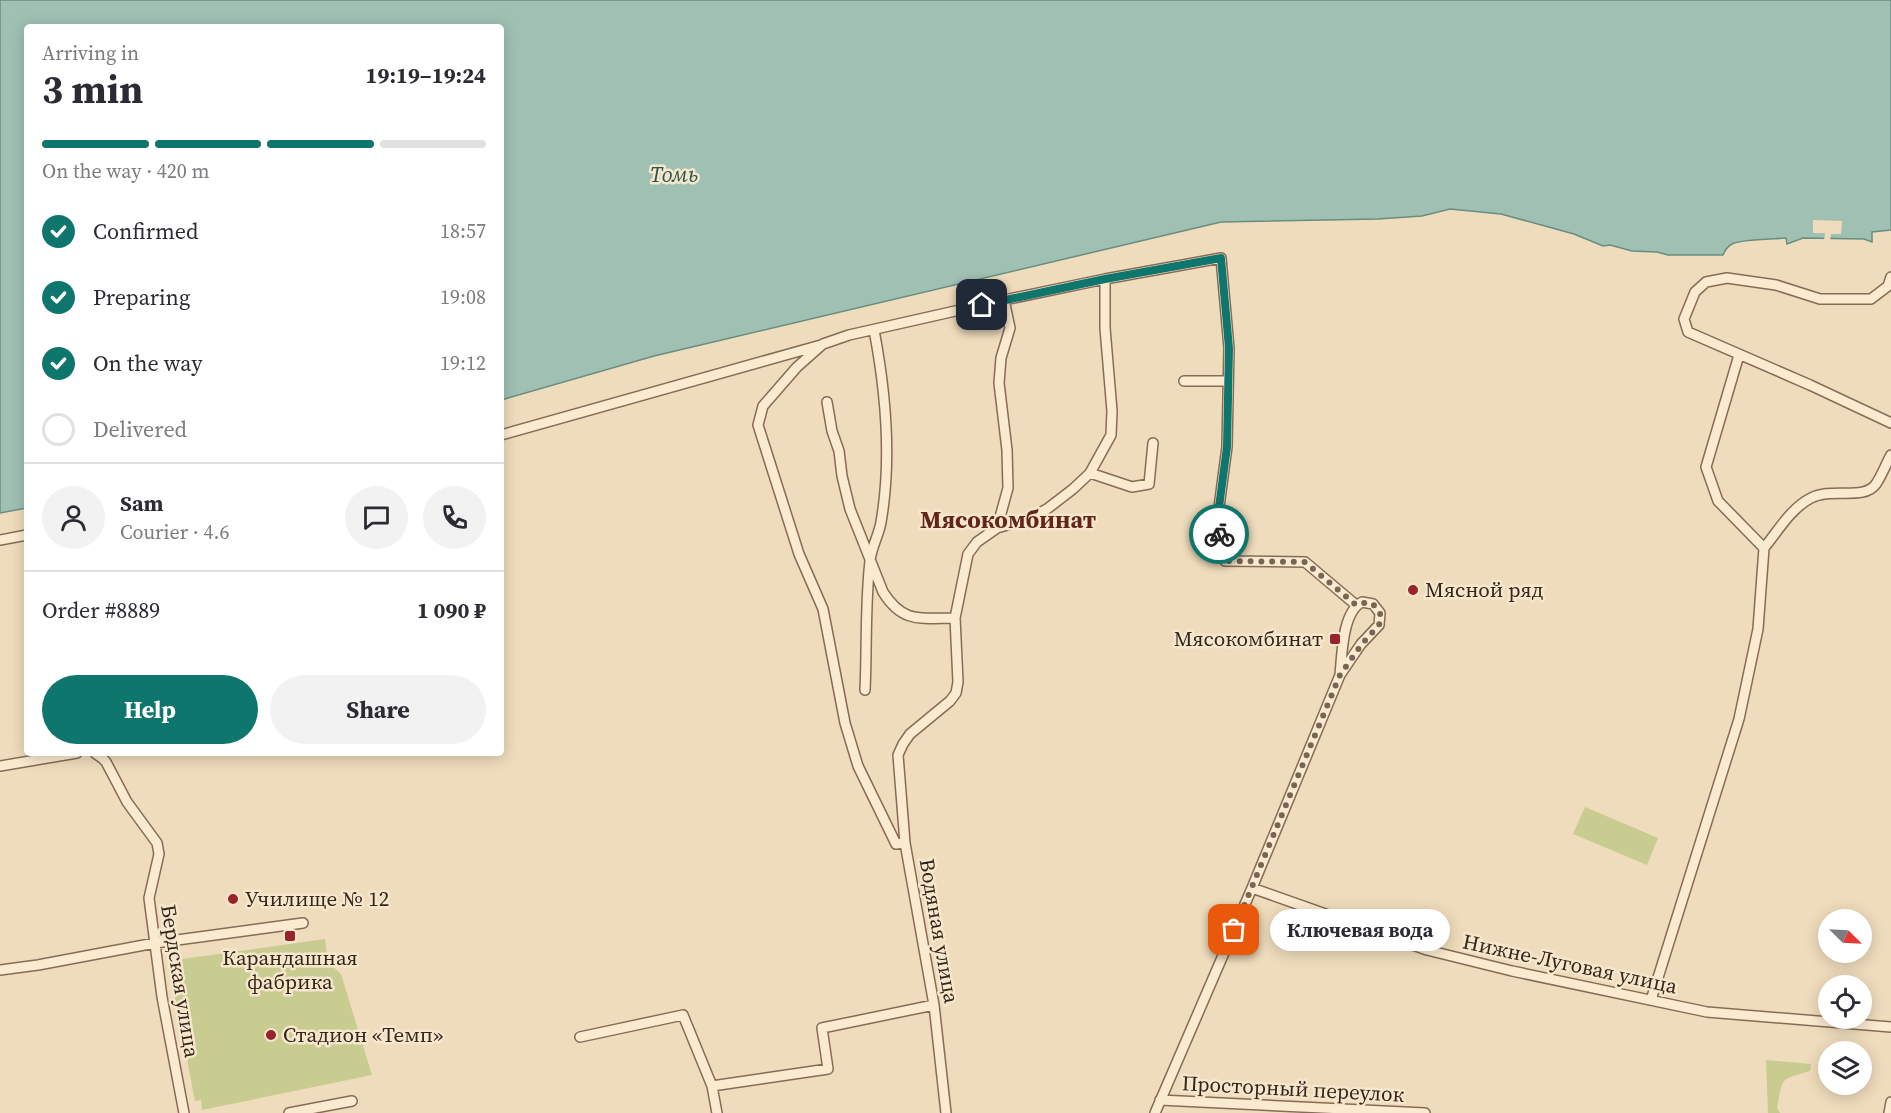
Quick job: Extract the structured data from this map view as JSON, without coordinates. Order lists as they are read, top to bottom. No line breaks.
{"streets":{"street":["Водяная улица","Нижне-Луговая улица","Бердская улица","Просторный переулок"]},"districts":["Мясокомбинат"],"water":["Томь"],"places":{"other":["Мясной ряд","Училище № 12","Ключевая вода","Стадион «Темп»"],"transit":["Мясокомбинат","Карандашная фабрика"]},"north":"bottom right","page":{"heading":["3 min","Arriving in","19:19–19:24"],"panel":["Sam","Courier · 4.6","Order #8889","1 090 ₽"],"bar":"On the way · 420 m","list":[["Confirmed","18:57"],["Preparing","19:08"],["On the way","19:12"],"Delivered"],"buttons":["Help","Share"],"bubble":"Ключевая вода"}}
